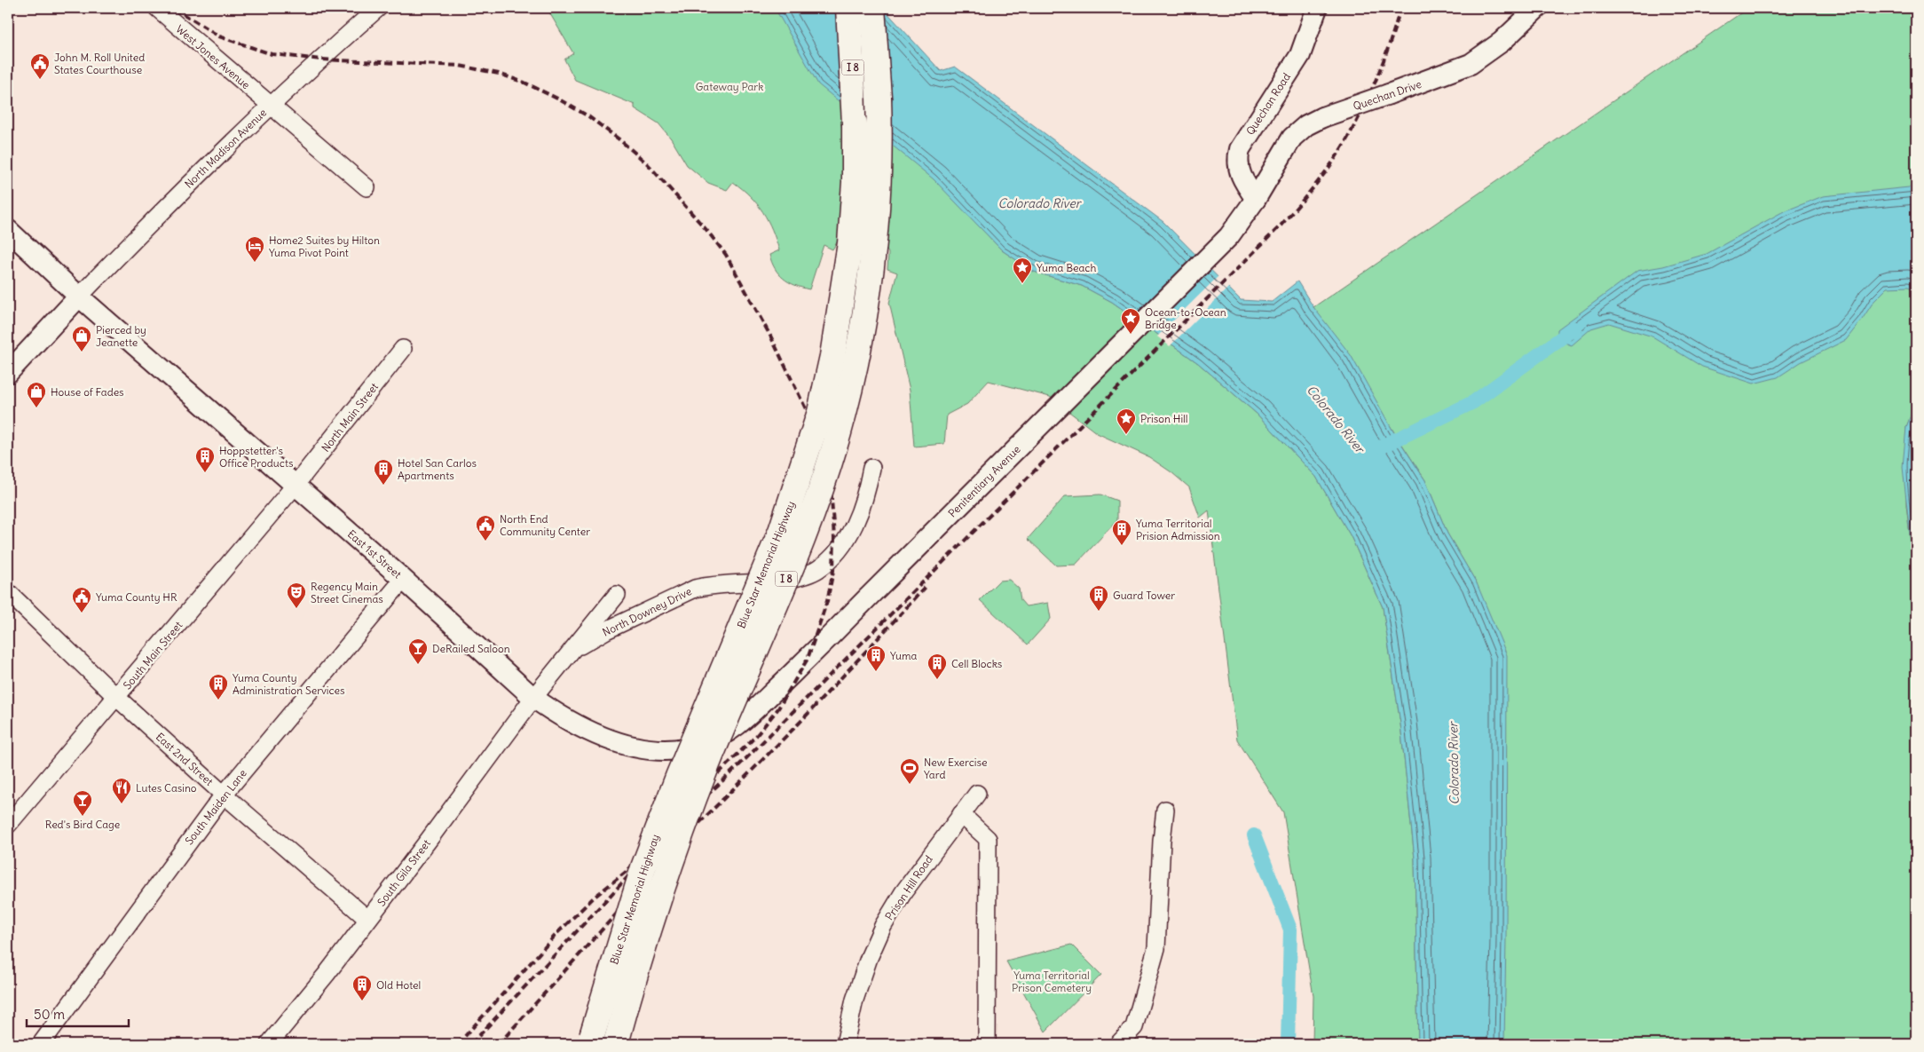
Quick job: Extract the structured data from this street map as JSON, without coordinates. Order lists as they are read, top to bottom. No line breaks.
{"streets":{"highway":["I 8","Blue Star Memorial Highway"],"street":["West Jones Avenue","Quechan Drive","Quechan Road","North Madison Avenue","North Main Street","Penitentiary Avenue","East 1st Street","North Downey Drive","South Main Street","East 2nd Street","South Maiden Lane","South Gila Street","Prison Hill Road"]},"crossings":[["West Jones Avenue","North Madison Avenue"],["Quechan Drive","Quechan Road"],["Quechan Drive","Penitentiary Avenue"],["Quechan Road","Penitentiary Avenue"],["North Madison Avenue","East 1st Street"],["North Main Street","East 1st Street"],["North Main Street","South Main Street"],["Penitentiary Avenue","East 1st Street"],["East 1st Street","South Main Street"],["East 1st Street","South Maiden Lane"],["East 1st Street","South Gila Street"],["North Downey Drive","South Gila Street"],["South Main Street","East 2nd Street"],["East 2nd Street","South Maiden Lane"],["East 2nd Street","South Gila Street"]],"water":["Colorado River"],"parks":["Gateway Park","Yuma Territorial Prison Cemetery"],"places":{"public building":["John M. Roll United States Courthouse","North End Community Center","Yuma County HR"],"hotel":["Home2 Suites by Hilton Yuma Pivot Point"],"place":["Yuma Beach","Ocean-to-Ocean Bridge","Prison Hill"],"shop":["Pierced by Jeanette","House of Fades"],"building":["Hoppstetter's Office Products","Hotel San Carlos Apartments","Yuma Territorial Prision Admission","Guard Tower","Yuma","Cell Blocks","Yuma County Administration Services","Old Hotel"],"theatre":["Regency Main Street Cinemas"],"bar":["DeRailed Saloon","Red's Bird Cage"],"sports":["New Exercise Yard"],"restaurant":["Lutes Casino"]},"scale_bar":"50 m"}
